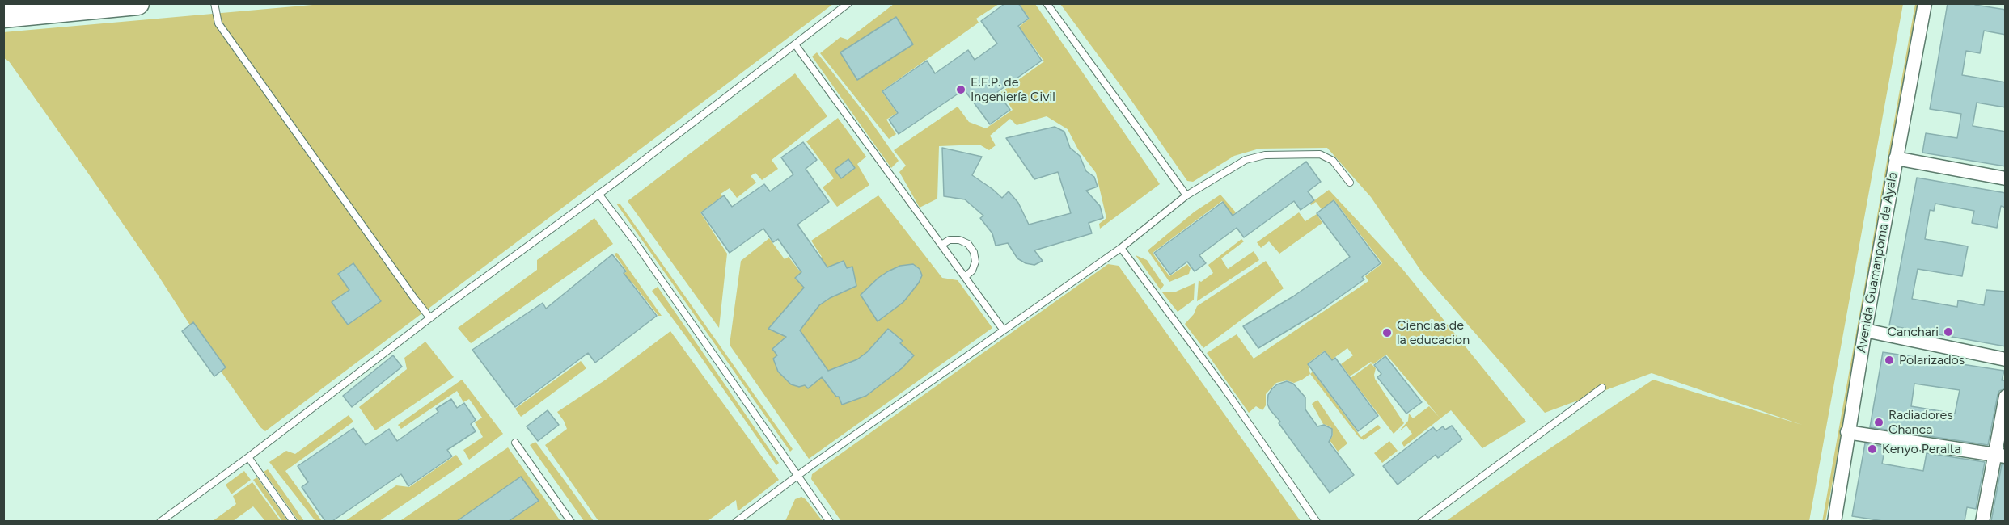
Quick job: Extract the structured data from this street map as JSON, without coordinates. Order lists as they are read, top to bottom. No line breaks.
{"streets":{"street":["Avenida Guamanpoma de Ayala"]},"places":["E.F.P. de Ingeniería Civil","Canchari","Ciencias de la educacion","Polarizados","Radiadores Chanca","Kenyo Peralta"]}
